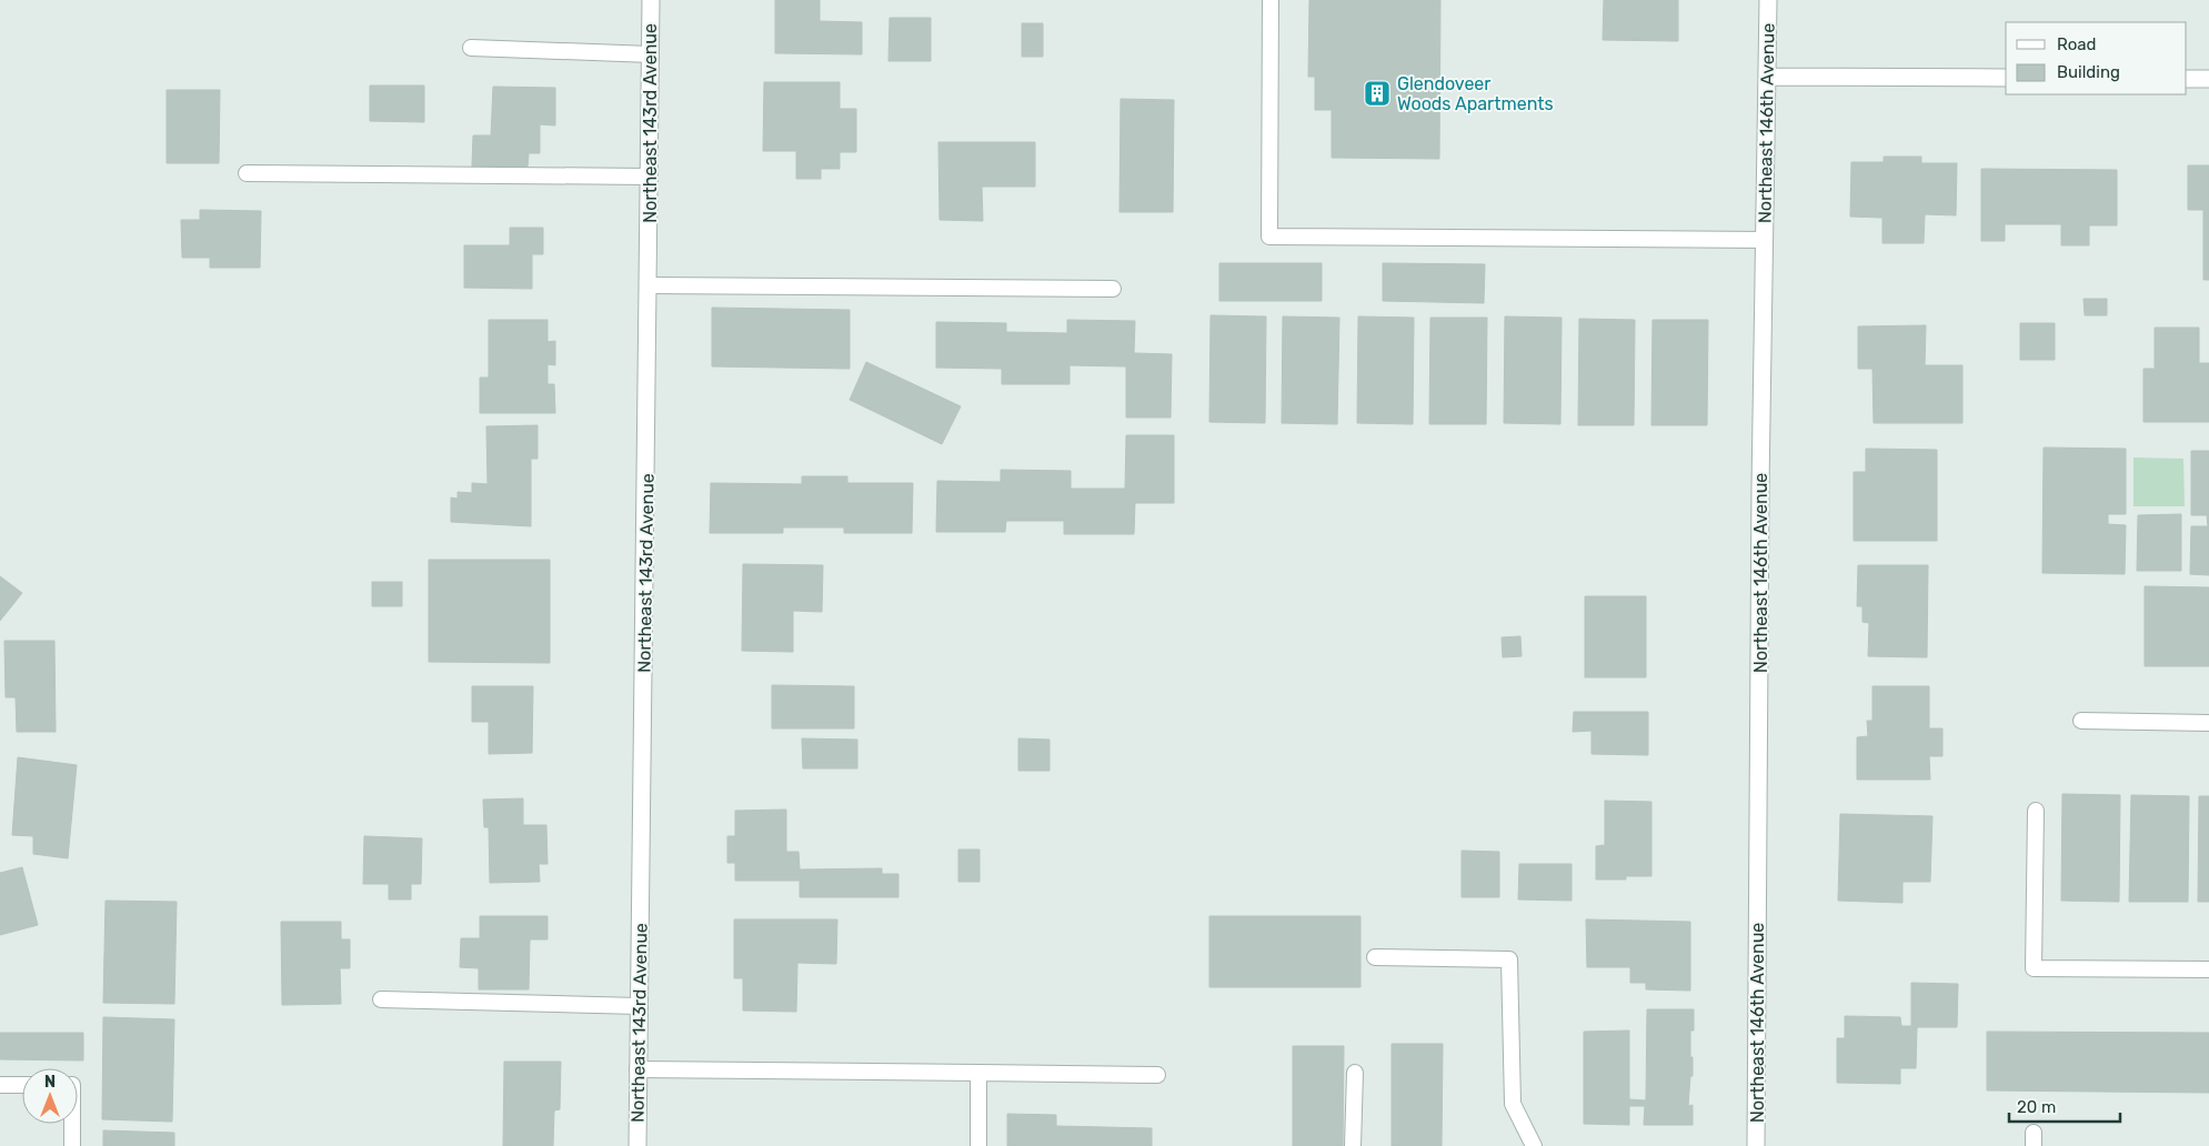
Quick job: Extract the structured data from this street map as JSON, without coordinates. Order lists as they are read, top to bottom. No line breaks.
{"streets":{"street":["Northeast 143rd Avenue","Northeast 146th Avenue"]},"places":{"building":["Glendoveer Woods Apartments"]},"legend":["Road","Building"],"scale_bar":"20 m","north":"top"}
